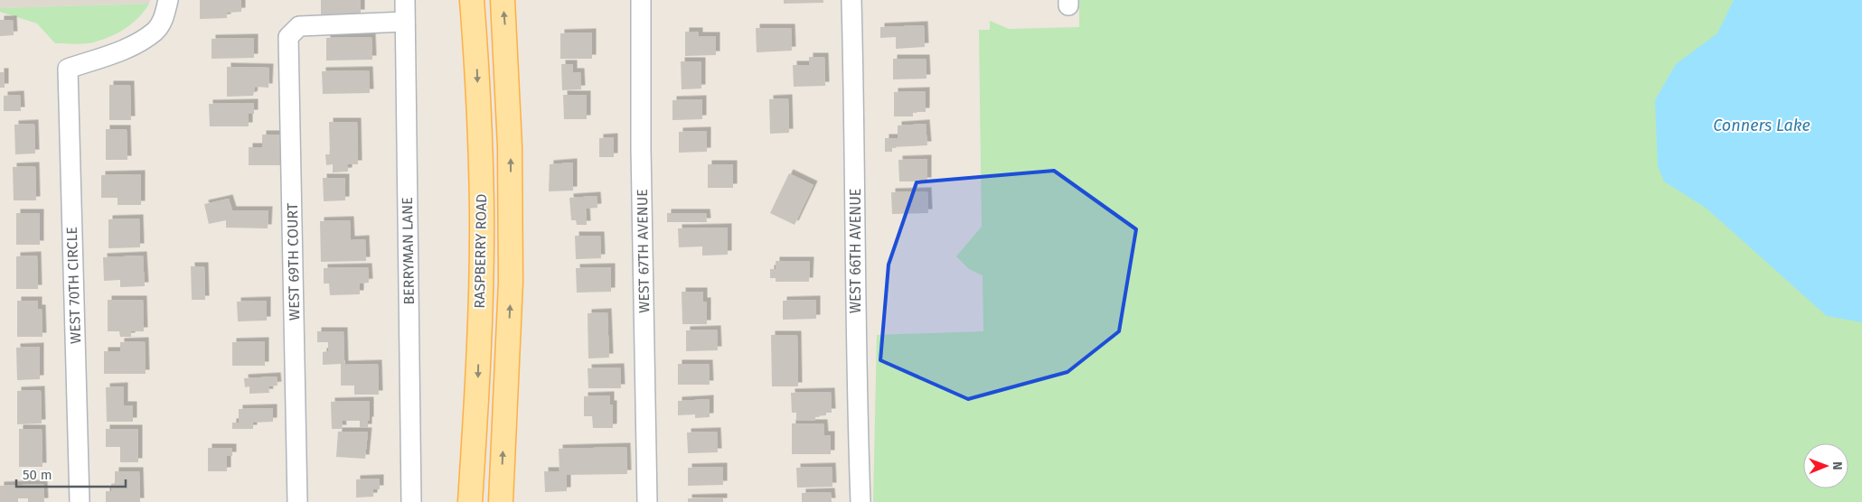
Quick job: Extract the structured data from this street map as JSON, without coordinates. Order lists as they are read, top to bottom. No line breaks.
{"streets":{"main road":["RASPBERRY ROAD"],"street":["BERRYMAN LANE","WEST 67TH AVENUE","WEST 66TH AVENUE","WEST 69TH COURT","WEST 70TH CIRCLE"]},"crossings":[["BERRYMAN LANE","WEST 69TH COURT"]],"water":["Conners Lake"],"scale_bar":"50 m","north":"right"}
